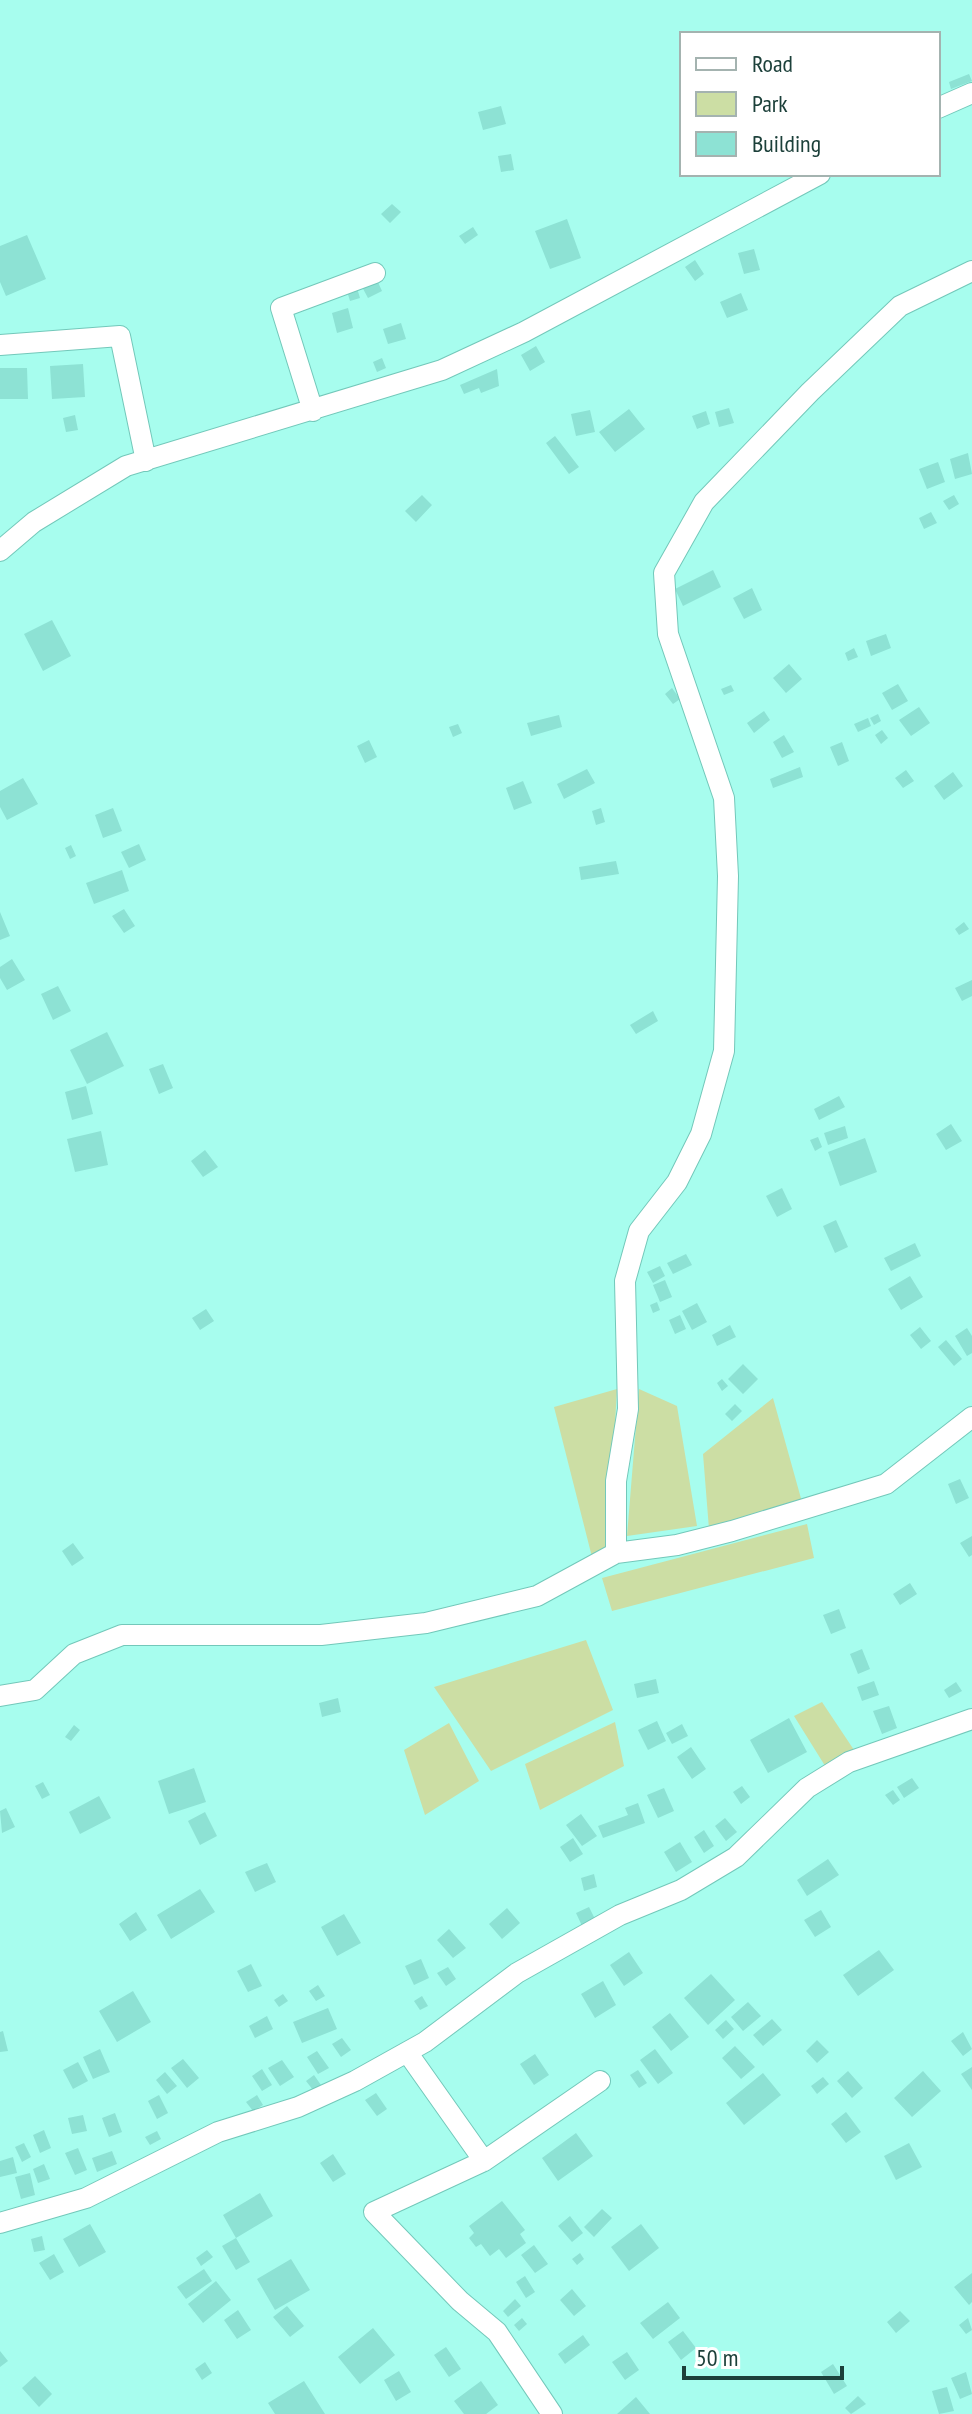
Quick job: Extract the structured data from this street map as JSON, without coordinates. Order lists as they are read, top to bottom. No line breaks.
{"legend":["Road","Park","Building"],"scale_bar":"50 m"}
